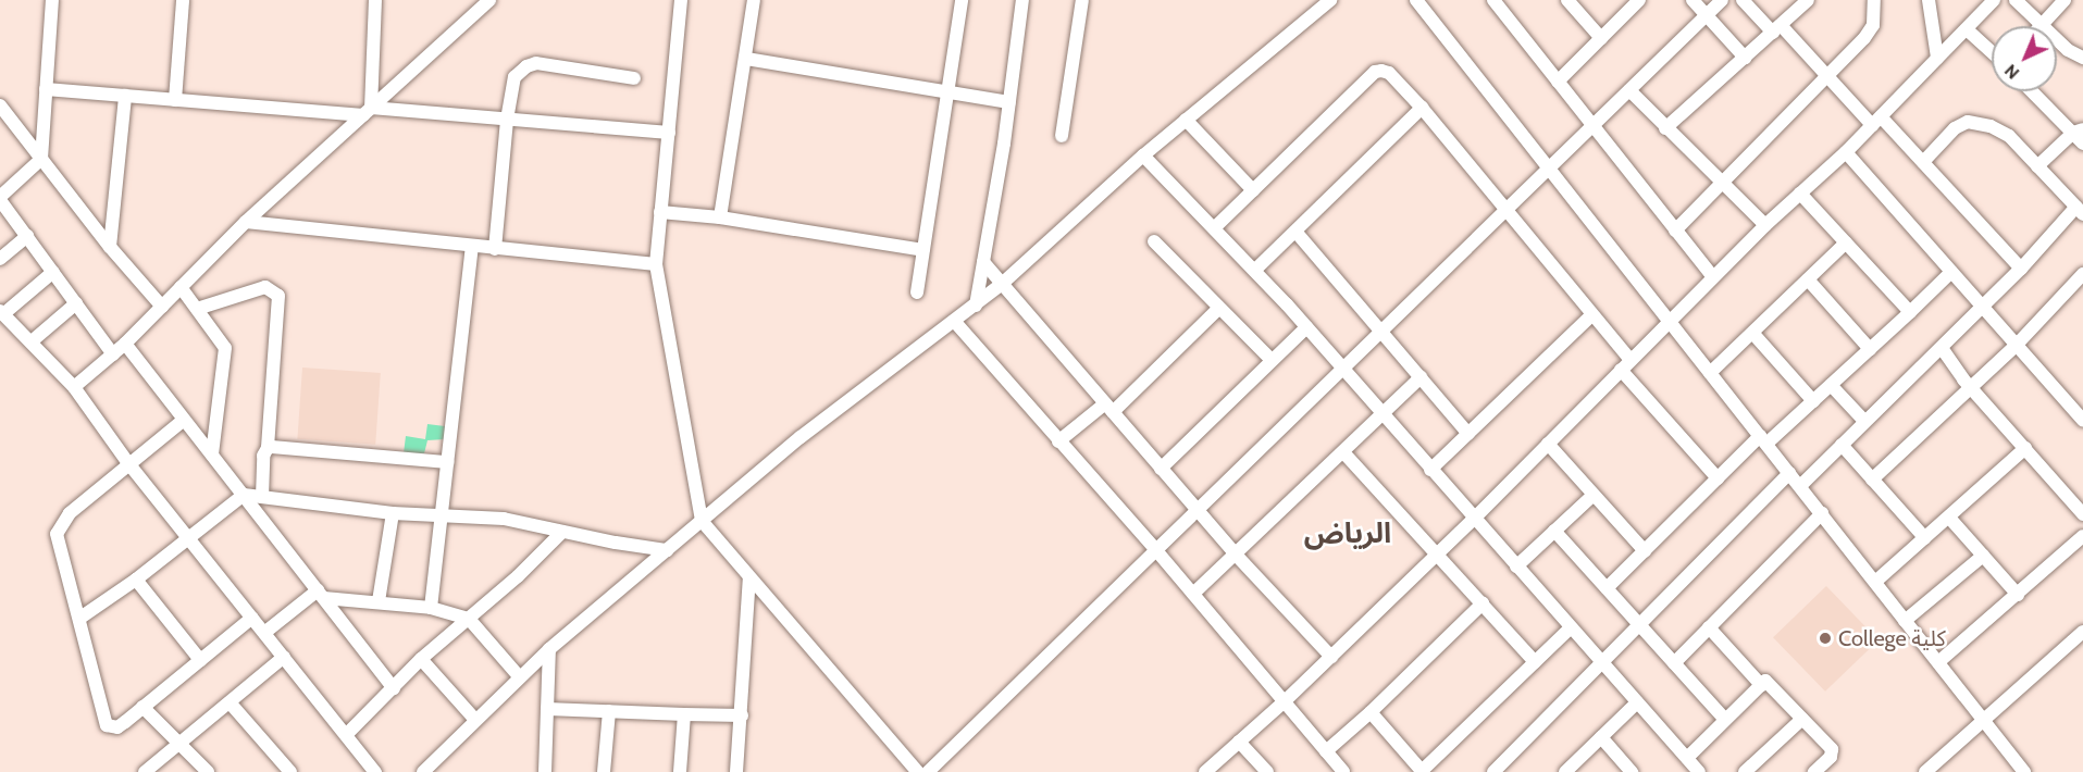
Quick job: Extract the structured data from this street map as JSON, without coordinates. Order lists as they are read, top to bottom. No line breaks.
{"districts":["الرياض"],"places":["College كلية"],"north":"bottom left"}
